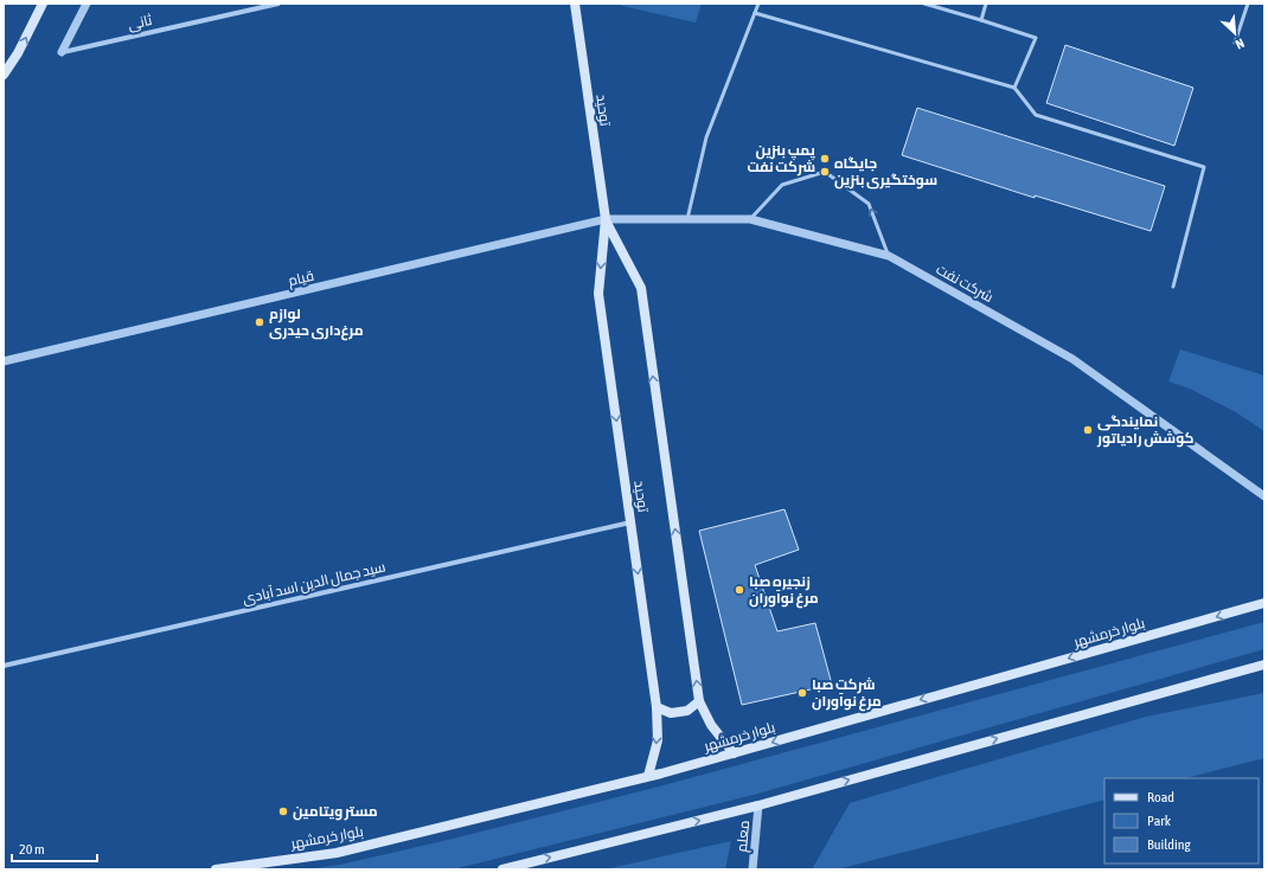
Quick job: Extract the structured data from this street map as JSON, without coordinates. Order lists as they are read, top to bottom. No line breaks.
{"streets":{"main road":["توحید","بلوار خرمشهر"],"street":["ثانی","قیام","شرکت نفت","سید جمال الدین اسد آبادی","معلم"]},"crossings":[["توحید","قیام"],["توحید","شرکت نفت"],["توحید","سید جمال الدین اسد آبادی"],["توحید","بلوار خرمشهر"],["قیام","شرکت نفت"]],"places":["پمپ بنزین شرکت نفت","جایگاه سوختگیرى بنزین","لوازم مرغ‌داری حیدری","نمایندگی کوشش رادیاتور","زنجیره صبا مرغ نوآوران","شرکت صبا مرغ نوآوران","مستر ویتامین"],"legend":["Road","Park","Building"],"scale_bar":"20 m","north":"bottom right"}
